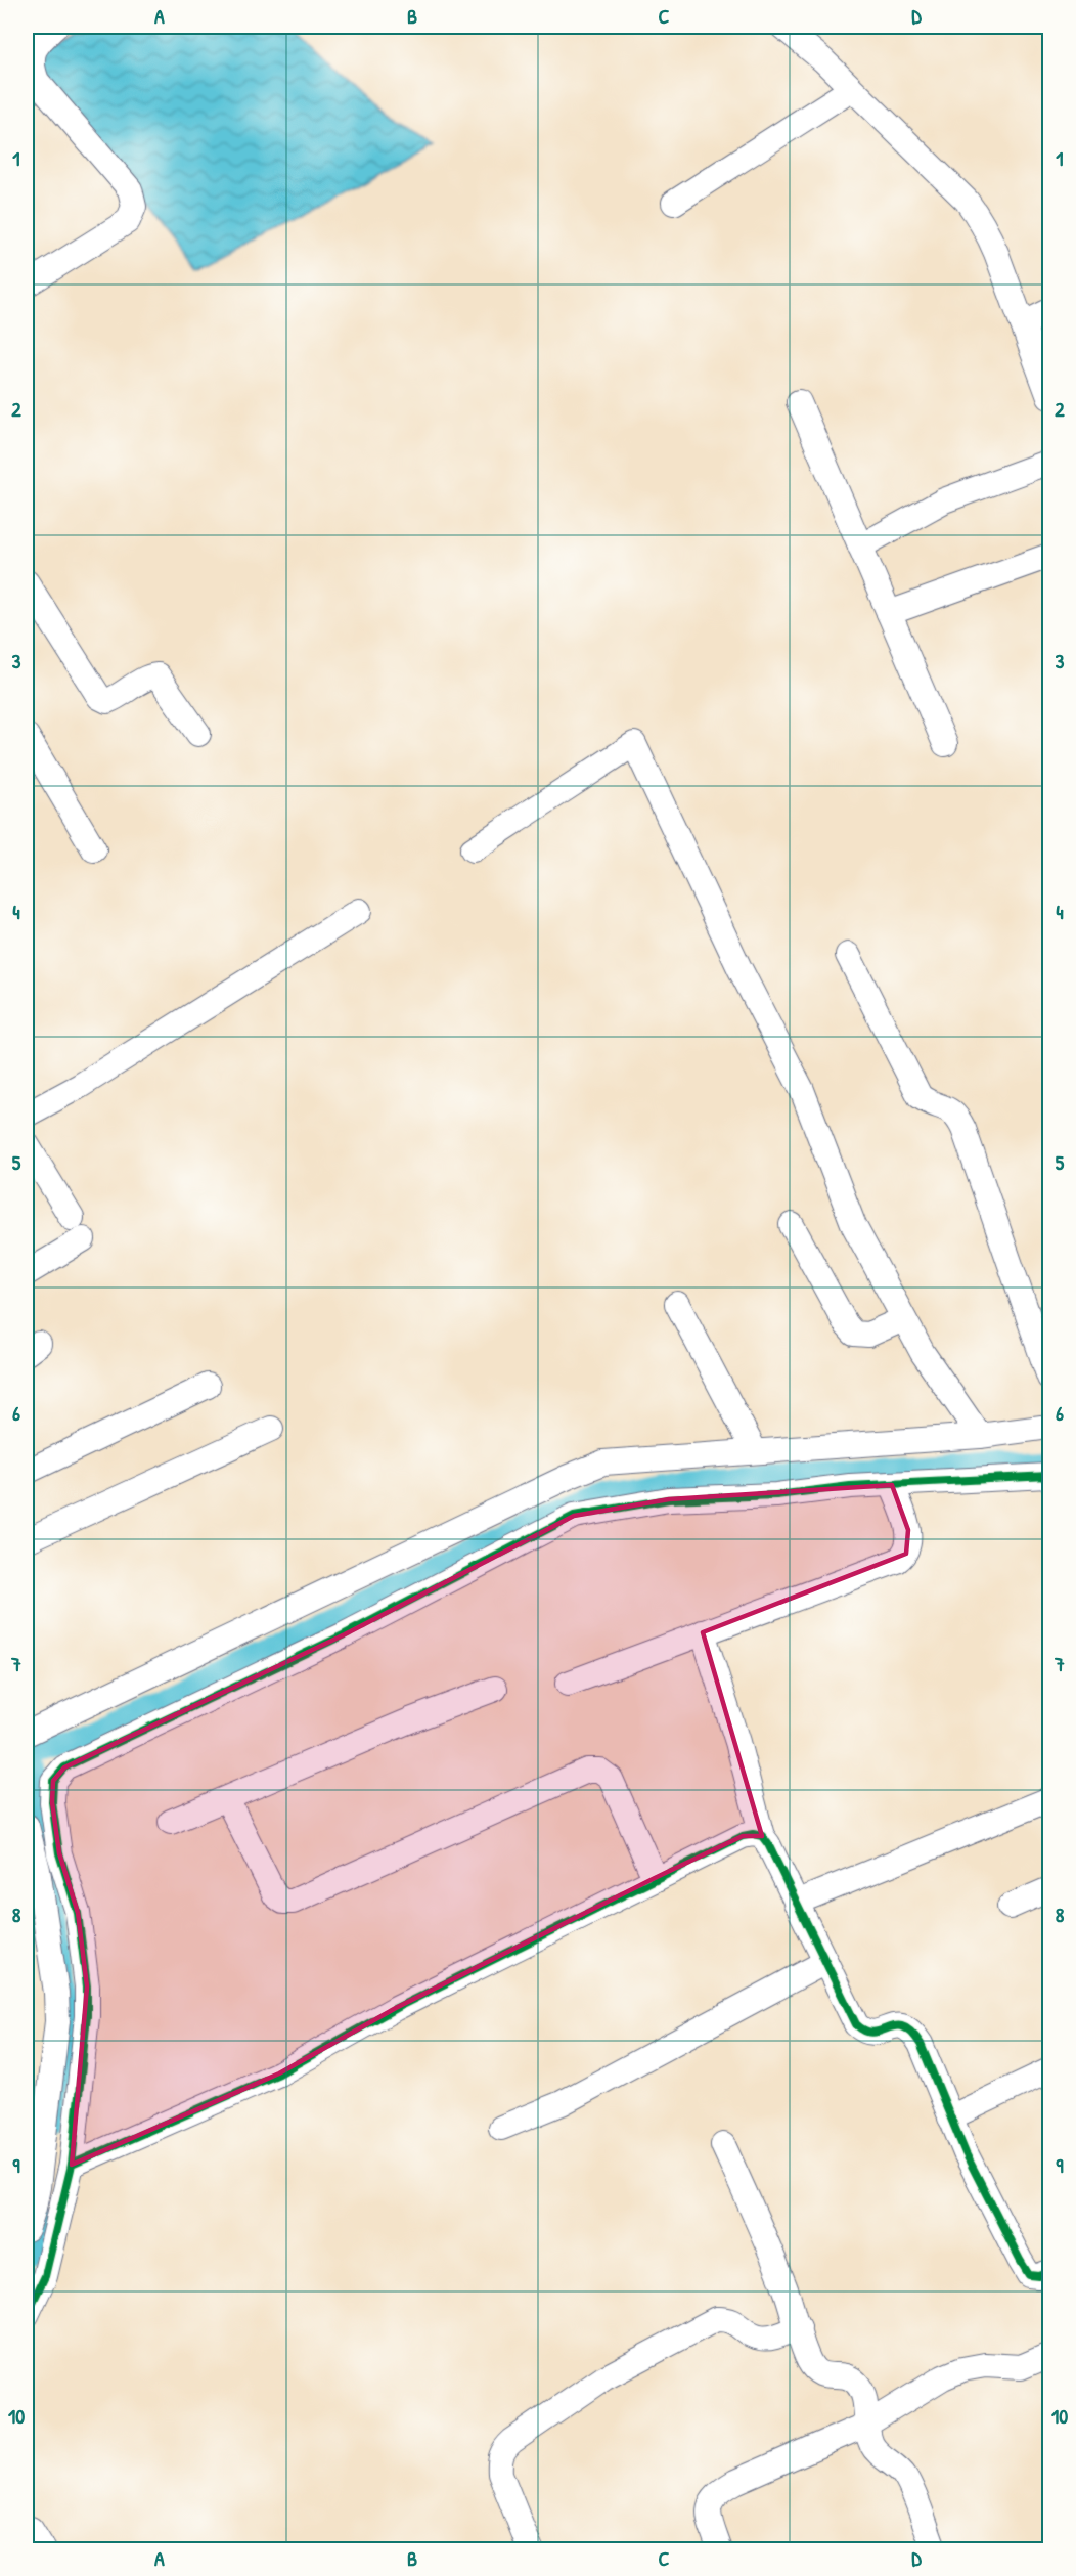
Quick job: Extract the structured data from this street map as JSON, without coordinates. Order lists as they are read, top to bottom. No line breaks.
{"grid":{"columns":["A","B","C","D"],"rows":["1","2","3","4","5","6","7","8","9","10"]}}
